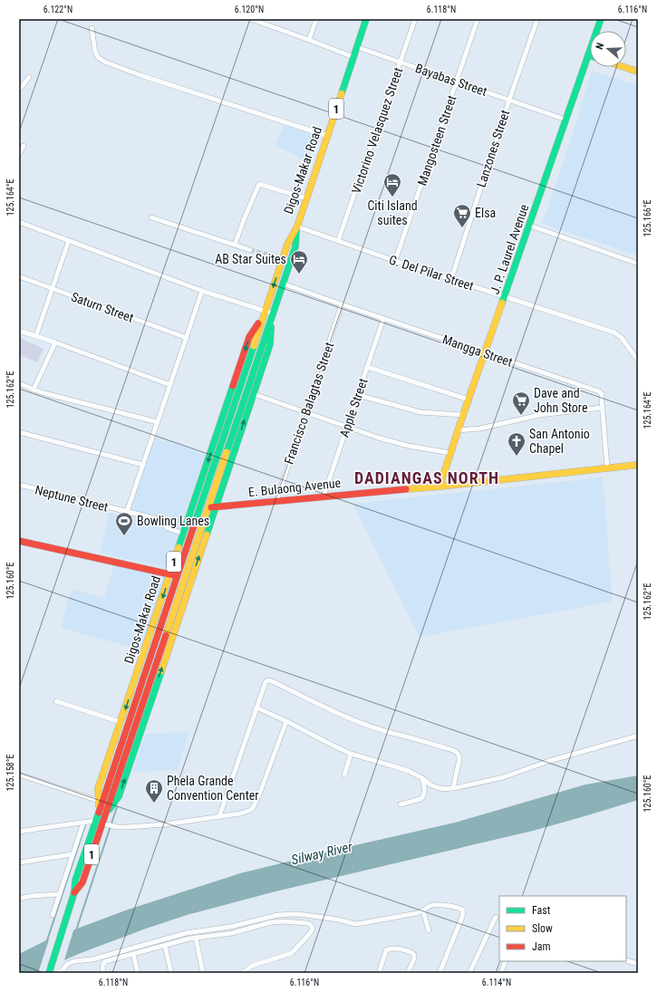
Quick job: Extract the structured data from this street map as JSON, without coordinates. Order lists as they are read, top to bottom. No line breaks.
{"streets":{"main road":["1","Digos-Makar Road","J. P. Laurel Avenue","E. Bulaong Avenue"],"street":["Bayabas Street","Victorino Velasquez Street","Mangosteen Street","Lanzones Street","G. Del Pilar Street","Saturn Street","Mangga Street","Francisco Balagtas Street","Apple Street","Neptune Street"]},"crossings":[["Bayabas Street","Victorino Velasquez Street"],["Bayabas Street","Mangosteen Street"],["Bayabas Street","Lanzones Street"],["Bayabas Street","Digos-Makar Road"],["Bayabas Street","J. P. Laurel Avenue"],["Victorino Velasquez Street","G. Del Pilar Street"],["Mangosteen Street","G. Del Pilar Street"],["Lanzones Street","G. Del Pilar Street"],["Digos-Makar Road","G. Del Pilar Street"],["Digos-Makar Road","Mangga Street"],["Digos-Makar Road","E. Bulaong Avenue"],["Digos-Makar Road","Neptune Street"],["J. P. Laurel Avenue","G. Del Pilar Street"],["J. P. Laurel Avenue","Mangga Street"],["J. P. Laurel Avenue","E. Bulaong Avenue"],["Mangga Street","Francisco Balagtas Street"],["Mangga Street","Apple Street"],["Mangga Street","E. Bulaong Avenue"],["Francisco Balagtas Street","E. Bulaong Avenue"],["Apple Street","E. Bulaong Avenue"]],"districts":["DADIANGAS NORTH"],"water":["Silway River"],"places":{"hotel":["Citi Island suites","AB Star Suites"],"supermarket":["Elsa","Dave and John Store"],"church":["San Antonio Chapel"],"sports":["Bowling Lanes"],"building":["Phela Grande Convention Center"]},"legend":["Fast","Slow","Jam"],"north":"left","coordinates":["6.122°N","6.120°N","6.118°N","6.116°N","125.164°E","125.166°E","125.162°E","125.160°E","125.158°E","6.114°N"]}
